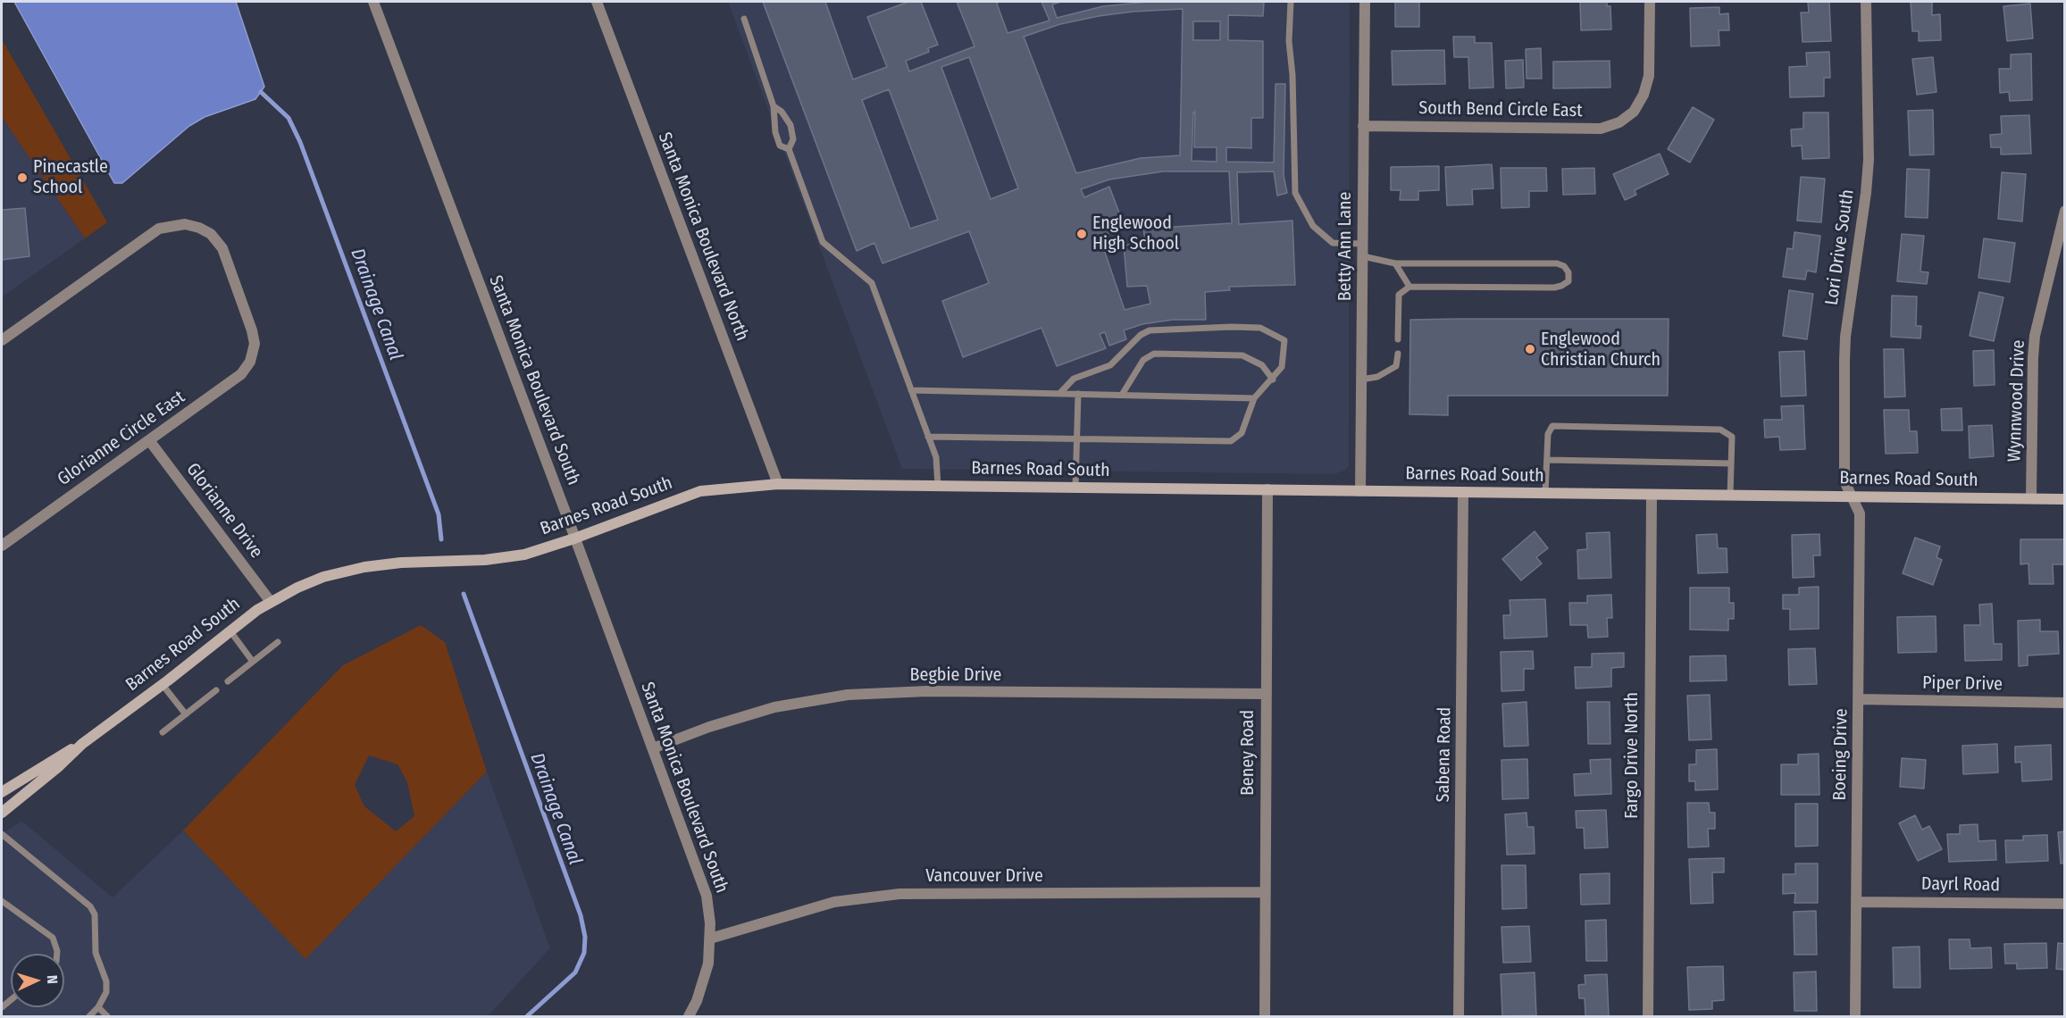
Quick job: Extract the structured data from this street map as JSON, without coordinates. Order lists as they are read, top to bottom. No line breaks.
{"streets":{"street":["South Bend Circle East","Santa Monica Boulevard North","Betty Ann Lane","Lori Drive South","Santa Monica Boulevard South","Wynnwood Drive","Glorianne Circle East","Barnes Road South","Glorianne Drive","Begbie Drive","Piper Drive","Beney Road","Sabena Road","Boeing Drive","Fargo Drive North","Vancouver Drive","Dayrl Road"]},"crossings":[["South Bend Circle East","Betty Ann Lane"],["Santa Monica Boulevard North","Barnes Road South"],["Betty Ann Lane","Barnes Road South"],["Lori Drive South","Barnes Road South"],["Lori Drive South","Boeing Drive"],["Santa Monica Boulevard South","Barnes Road South"],["Santa Monica Boulevard South","Begbie Drive"],["Santa Monica Boulevard South","Vancouver Drive"],["Wynnwood Drive","Barnes Road South"],["Glorianne Circle East","Glorianne Drive"],["Barnes Road South","Glorianne Drive"],["Barnes Road South","Beney Road"],["Barnes Road South","Sabena Road"],["Barnes Road South","Boeing Drive"],["Barnes Road South","Fargo Drive North"],["Begbie Drive","Beney Road"],["Piper Drive","Boeing Drive"],["Beney Road","Vancouver Drive"],["Boeing Drive","Dayrl Road"]],"water":["Drainage Canal"],"places":["Pinecastle School","Englewood High School","Englewood Christian Church"],"north":"right"}
